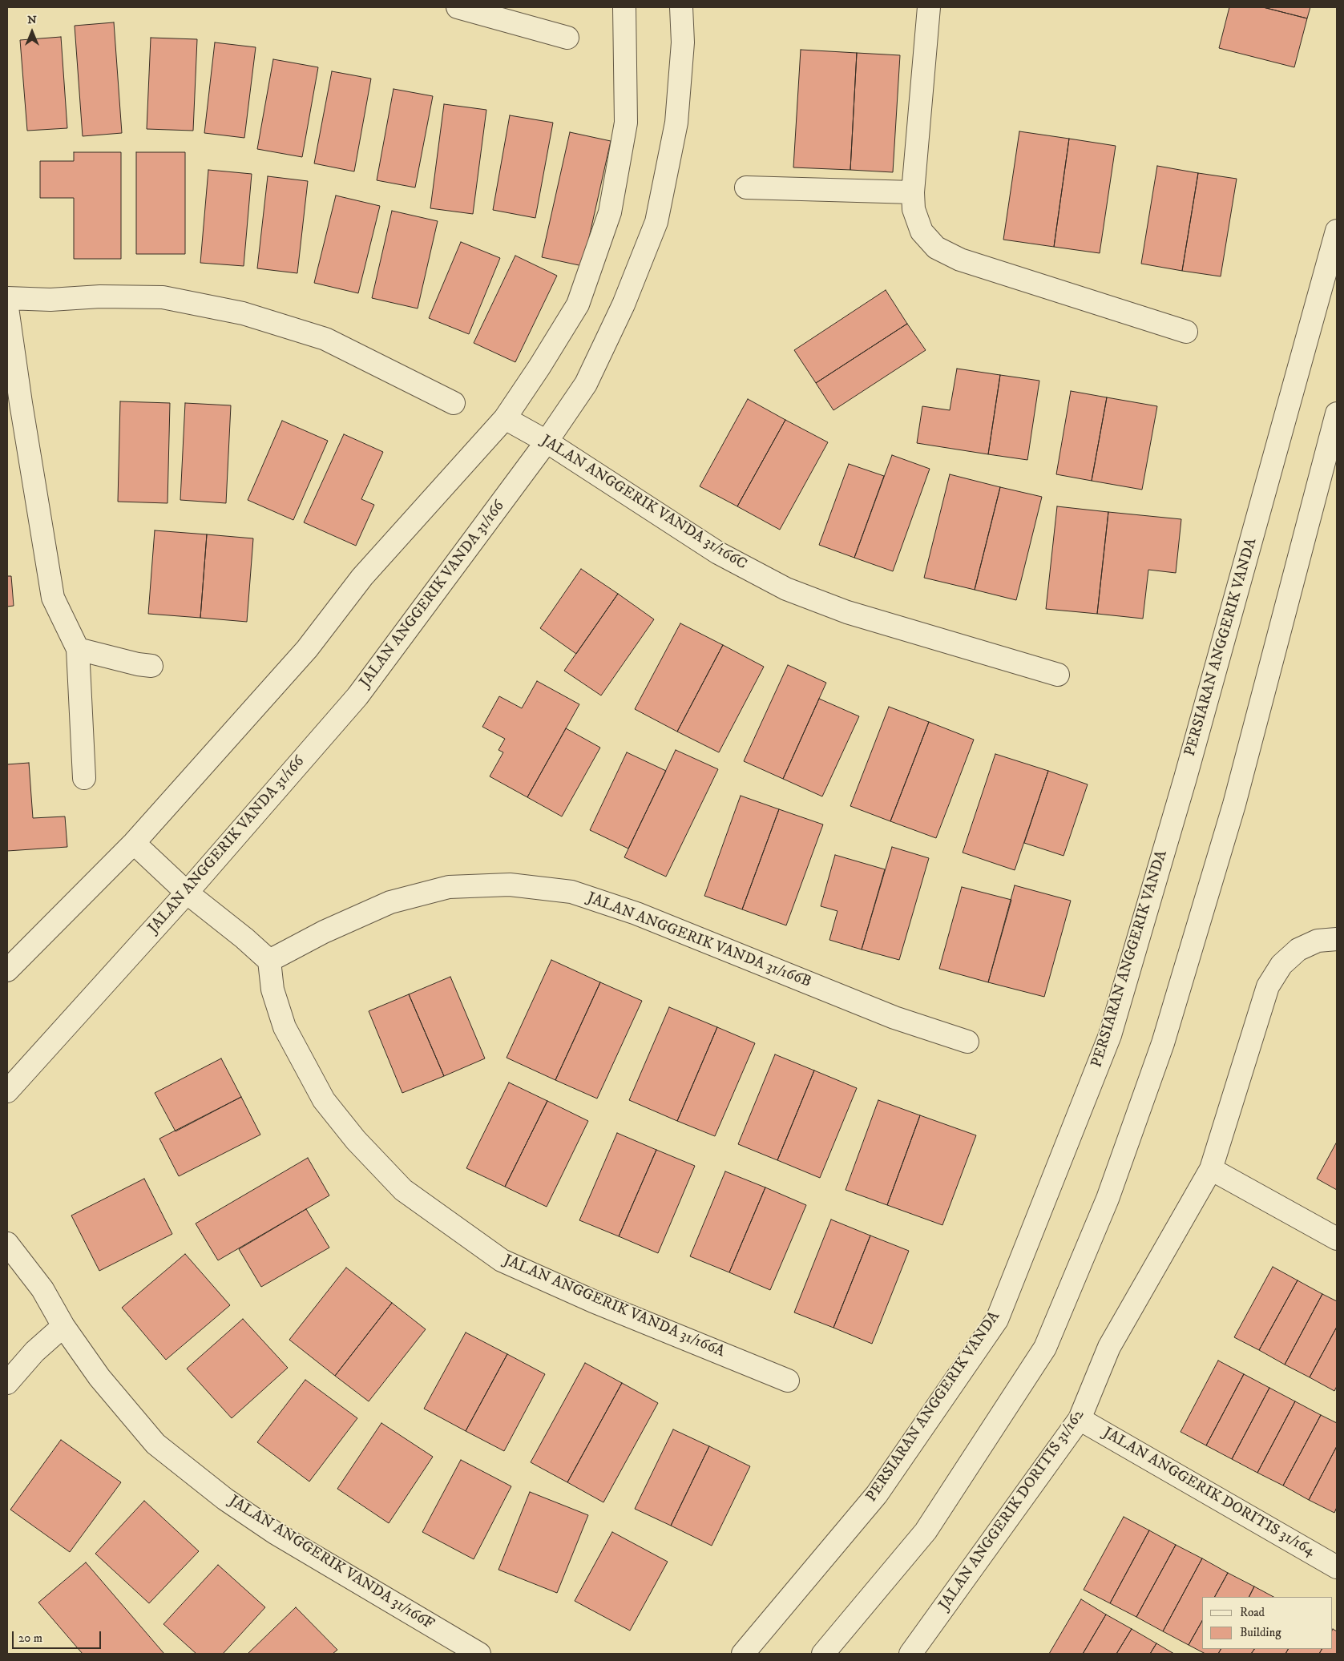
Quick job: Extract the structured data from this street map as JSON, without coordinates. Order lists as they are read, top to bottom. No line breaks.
{"streets":{"street":["JALAN ANGGERIK VANDA 31/166C","JALAN ANGGERIK VANDA 31/166","PERSIARAN ANGGERIK VANDA","JALAN ANGGERIK VANDA 31/166B","JALAN ANGGERIK VANDA 31/166A","JALAN ANGGERIK DORITIS 31/164","JALAN ANGGERIK DORITIS 31/162","JALAN ANGGERIK VANDA 31/166F"]},"crossings":[["JALAN ANGGERIK VANDA 31/166C","JALAN ANGGERIK VANDA 31/166"],["JALAN ANGGERIK VANDA 31/166B","JALAN ANGGERIK VANDA 31/166A"],["JALAN ANGGERIK DORITIS 31/164","JALAN ANGGERIK DORITIS 31/162"]],"legend":["Road","Building"],"scale_bar":"20 m","north":"top"}
